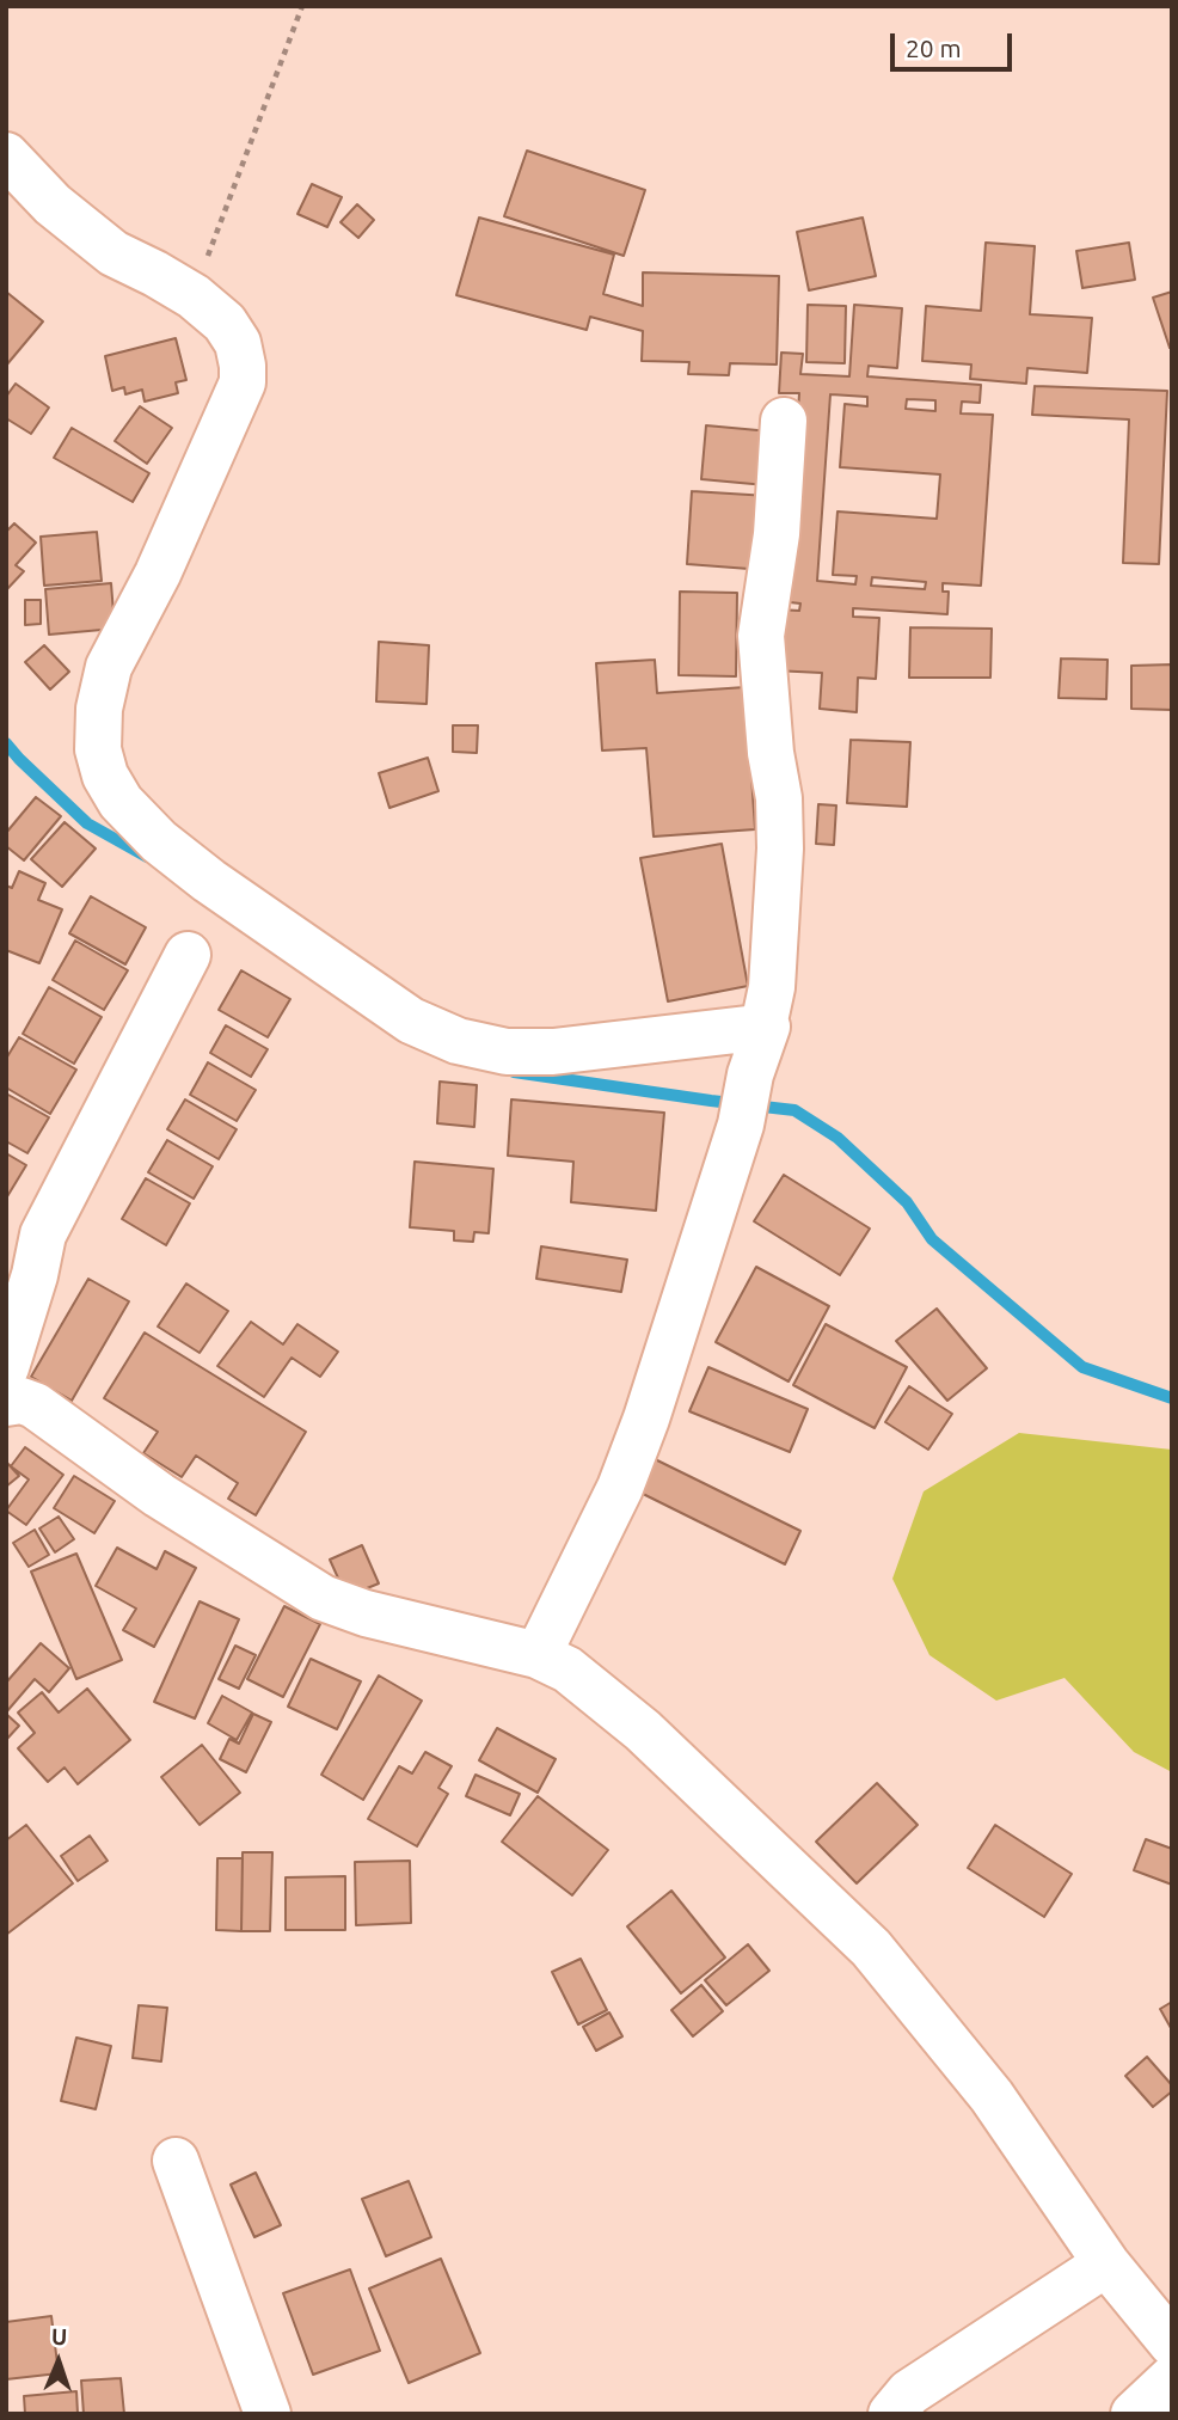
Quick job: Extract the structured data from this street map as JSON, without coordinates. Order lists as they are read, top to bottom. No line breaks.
{"scale_bar":"20 m","north":"top"}
